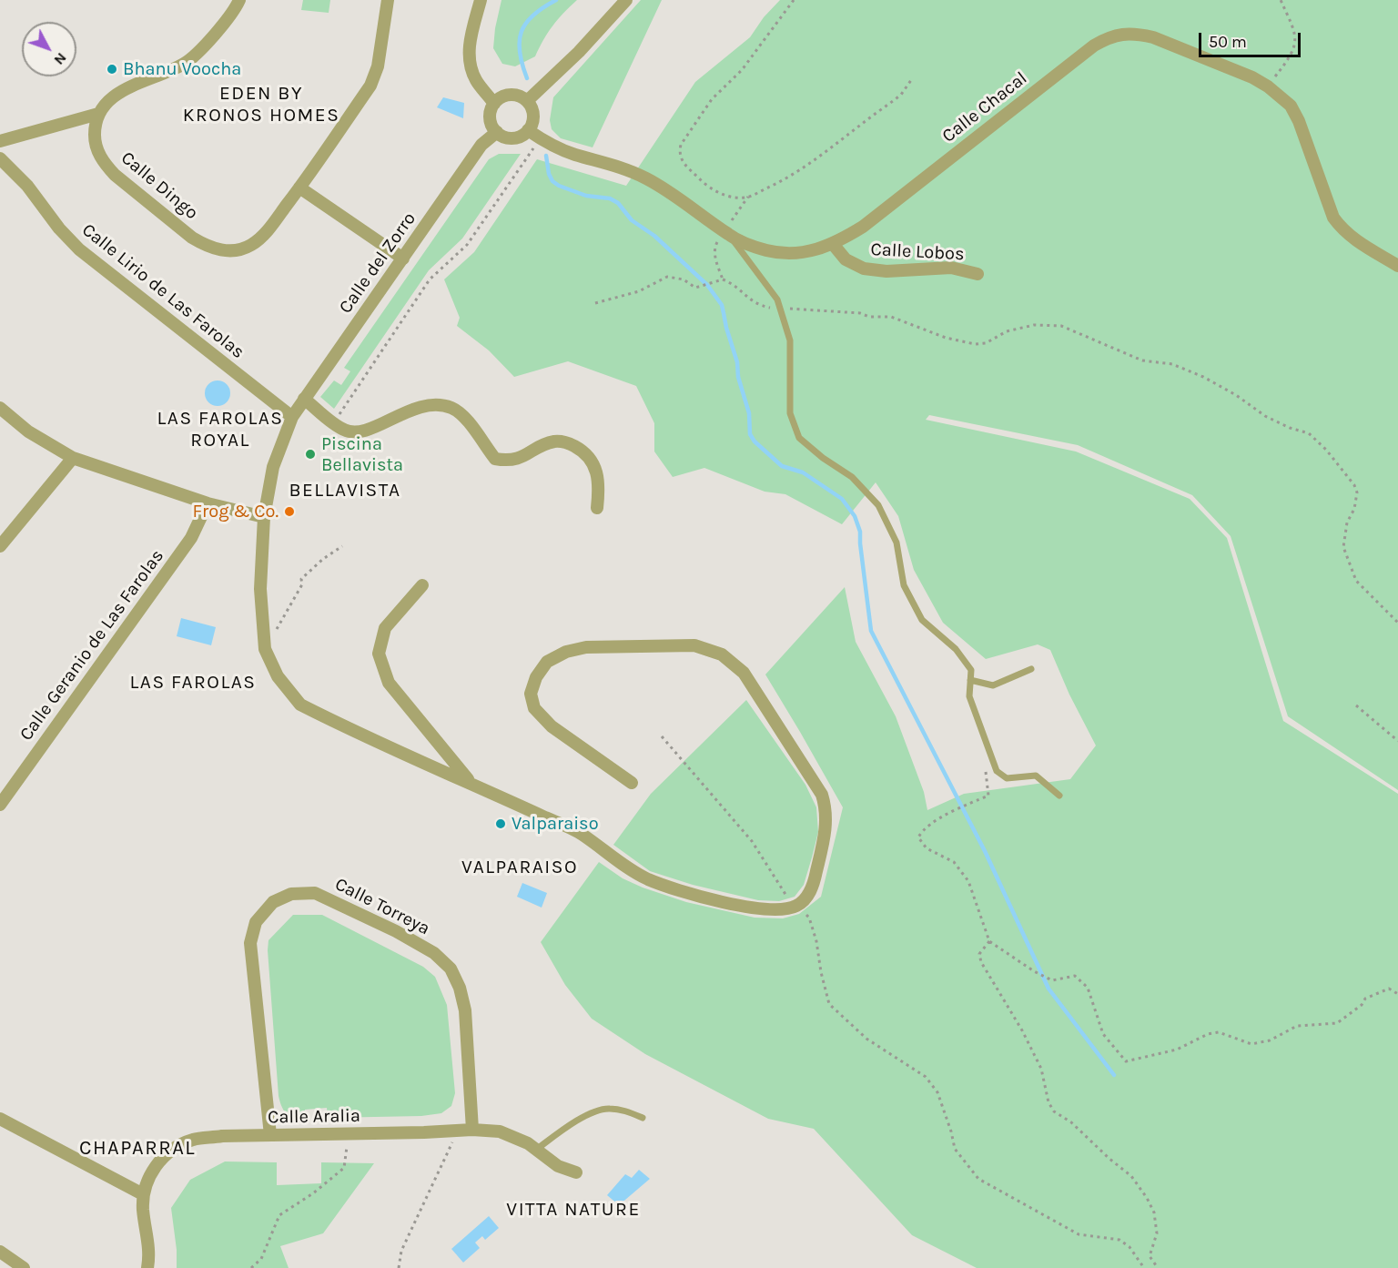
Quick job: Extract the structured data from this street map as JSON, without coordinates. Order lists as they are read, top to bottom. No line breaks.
{"streets":{"street":["Calle Chacal","Calle Dingo","Calle Lobos","Calle del Zorro","Calle Lirio de Las Farolas","Calle Geranio de Las Farolas","Calle Torreya","Calle Aralia"]},"crossings":[["Calle Chacal","Calle Lobos"],["Calle Chacal","Calle del Zorro"],["Calle del Zorro","Calle Lirio de Las Farolas"],["Calle Torreya","Calle Aralia"]],"districts":["EDEN BY KRONOS HOMES","LAS FAROLAS ROYAL","BELLAVISTA","LAS FAROLAS","VALPARAISO","CHAPARRAL","VITTA NATURE"],"places":["Bhanu Voocha","Piscina Bellavista","Frog & Co.","Valparaiso"],"scale_bar":"50 m","north":"bottom right"}
